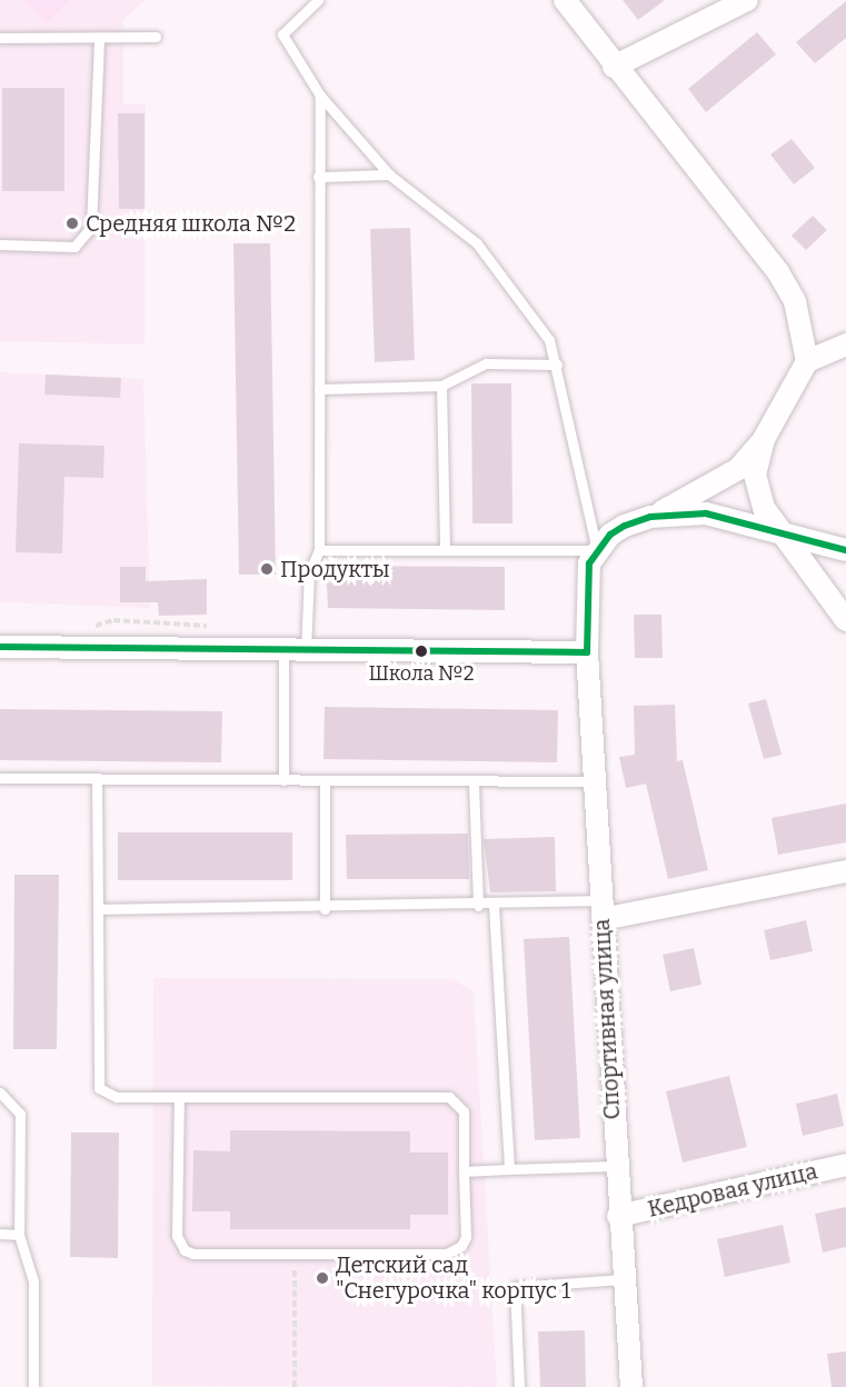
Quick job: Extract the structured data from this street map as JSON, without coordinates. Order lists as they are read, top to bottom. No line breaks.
{"streets":{"street":["Спортивная улица","Кедровая улица"]},"crossings":[["Спортивная улица","Кедровая улица"]],"places":["Средняя школа №2","Продукты","Школа №2","Детский сад \"Снегурочка\" корпус 1"]}
